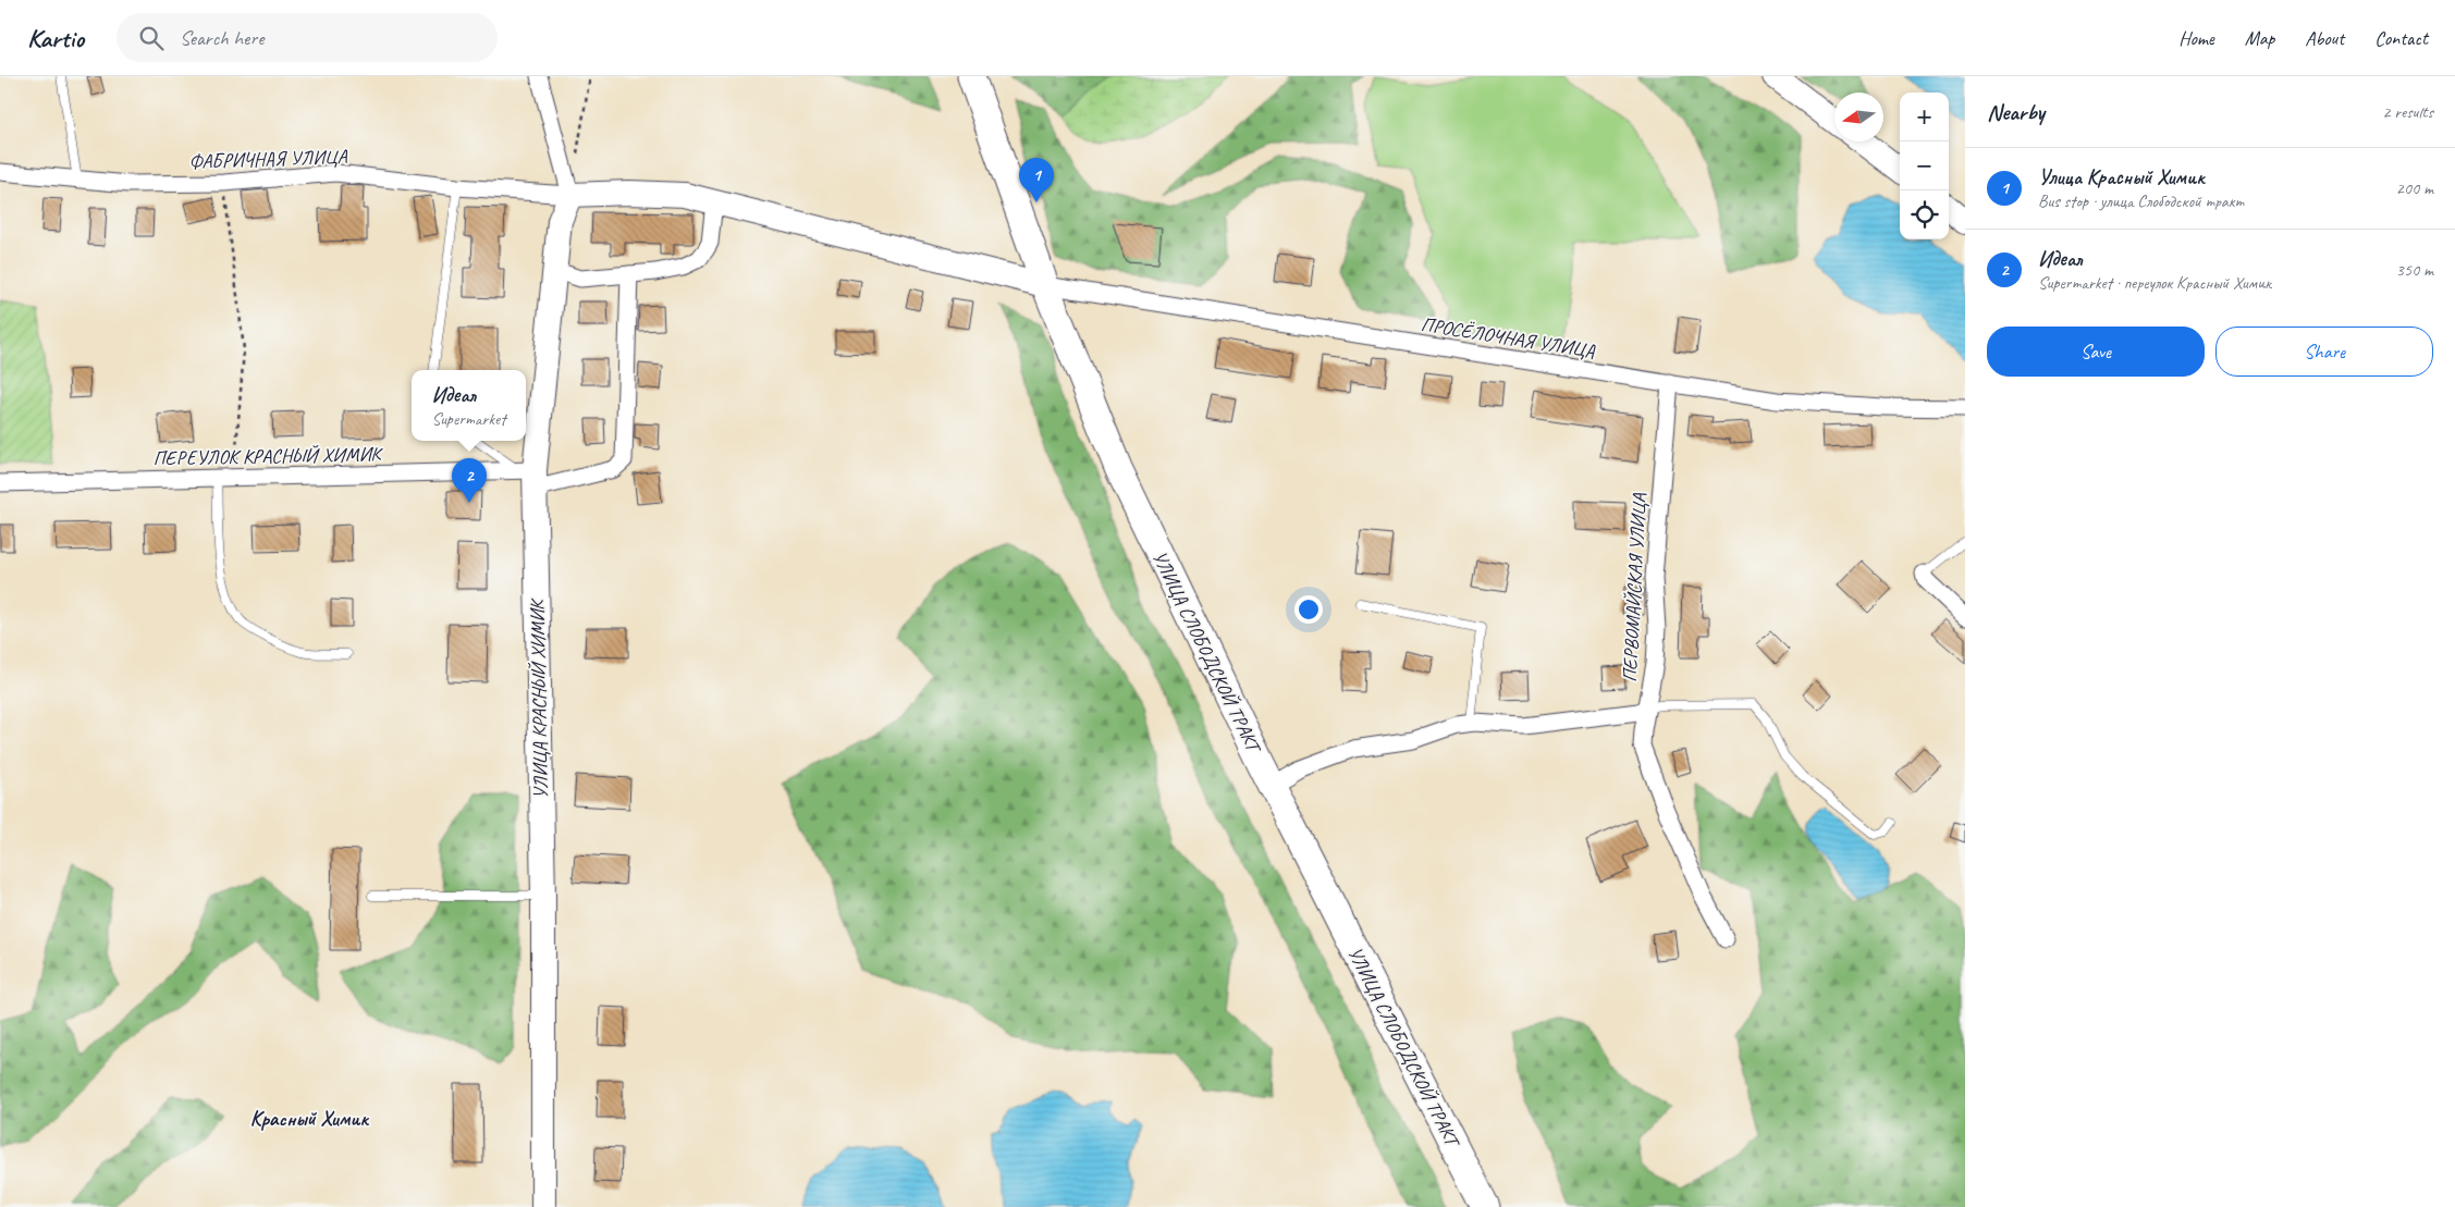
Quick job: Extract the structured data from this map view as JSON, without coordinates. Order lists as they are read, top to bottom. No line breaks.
{"streets":{"main road":["УЛИЦА СЛОБОДСКОЙ ТРАКТ"],"street":["ФАБРИЧНАЯ УЛИЦА","ПРОСЁЛОЧНАЯ УЛИЦА","ПЕРЕУЛОК КРАСНЫЙ ХИМИК","ПЕРВОМАЙСКАЯ УЛИЦА","УЛИЦА КРАСНЫЙ ХИМИК"]},"crossings":[["ФАБРИЧНАЯ УЛИЦА","УЛИЦА КРАСНЫЙ ХИМИК"],["ПРОСЁЛОЧНАЯ УЛИЦА","ПЕРВОМАЙСКАЯ УЛИЦА"],["ПРОСЁЛОЧНАЯ УЛИЦА","УЛИЦА СЛОБОДСКОЙ ТРАКТ"],["ПЕРЕУЛОК КРАСНЫЙ ХИМИК","УЛИЦА КРАСНЫЙ ХИМИК"]],"districts":["Красный Химик"],"north":"left","page":{"header":"Kartio","search":"Search here","nav":["Home","Map","About","Contact"],"heading":["Nearby","2 results"],"map_buttons":["+","−"],"list":[{"mark":"1","name":"Улица Красный Химик","note":"Bus stop · улица Слободской тракт","value":"200 m"},{"mark":"2","name":"Идеал","note":"Supermarket · переулок Красный Химик","value":"350 m"}],"pins":["1","2"],"buttons":["Save","Share"],"popup":["Идеал","Supermarket"]}}
